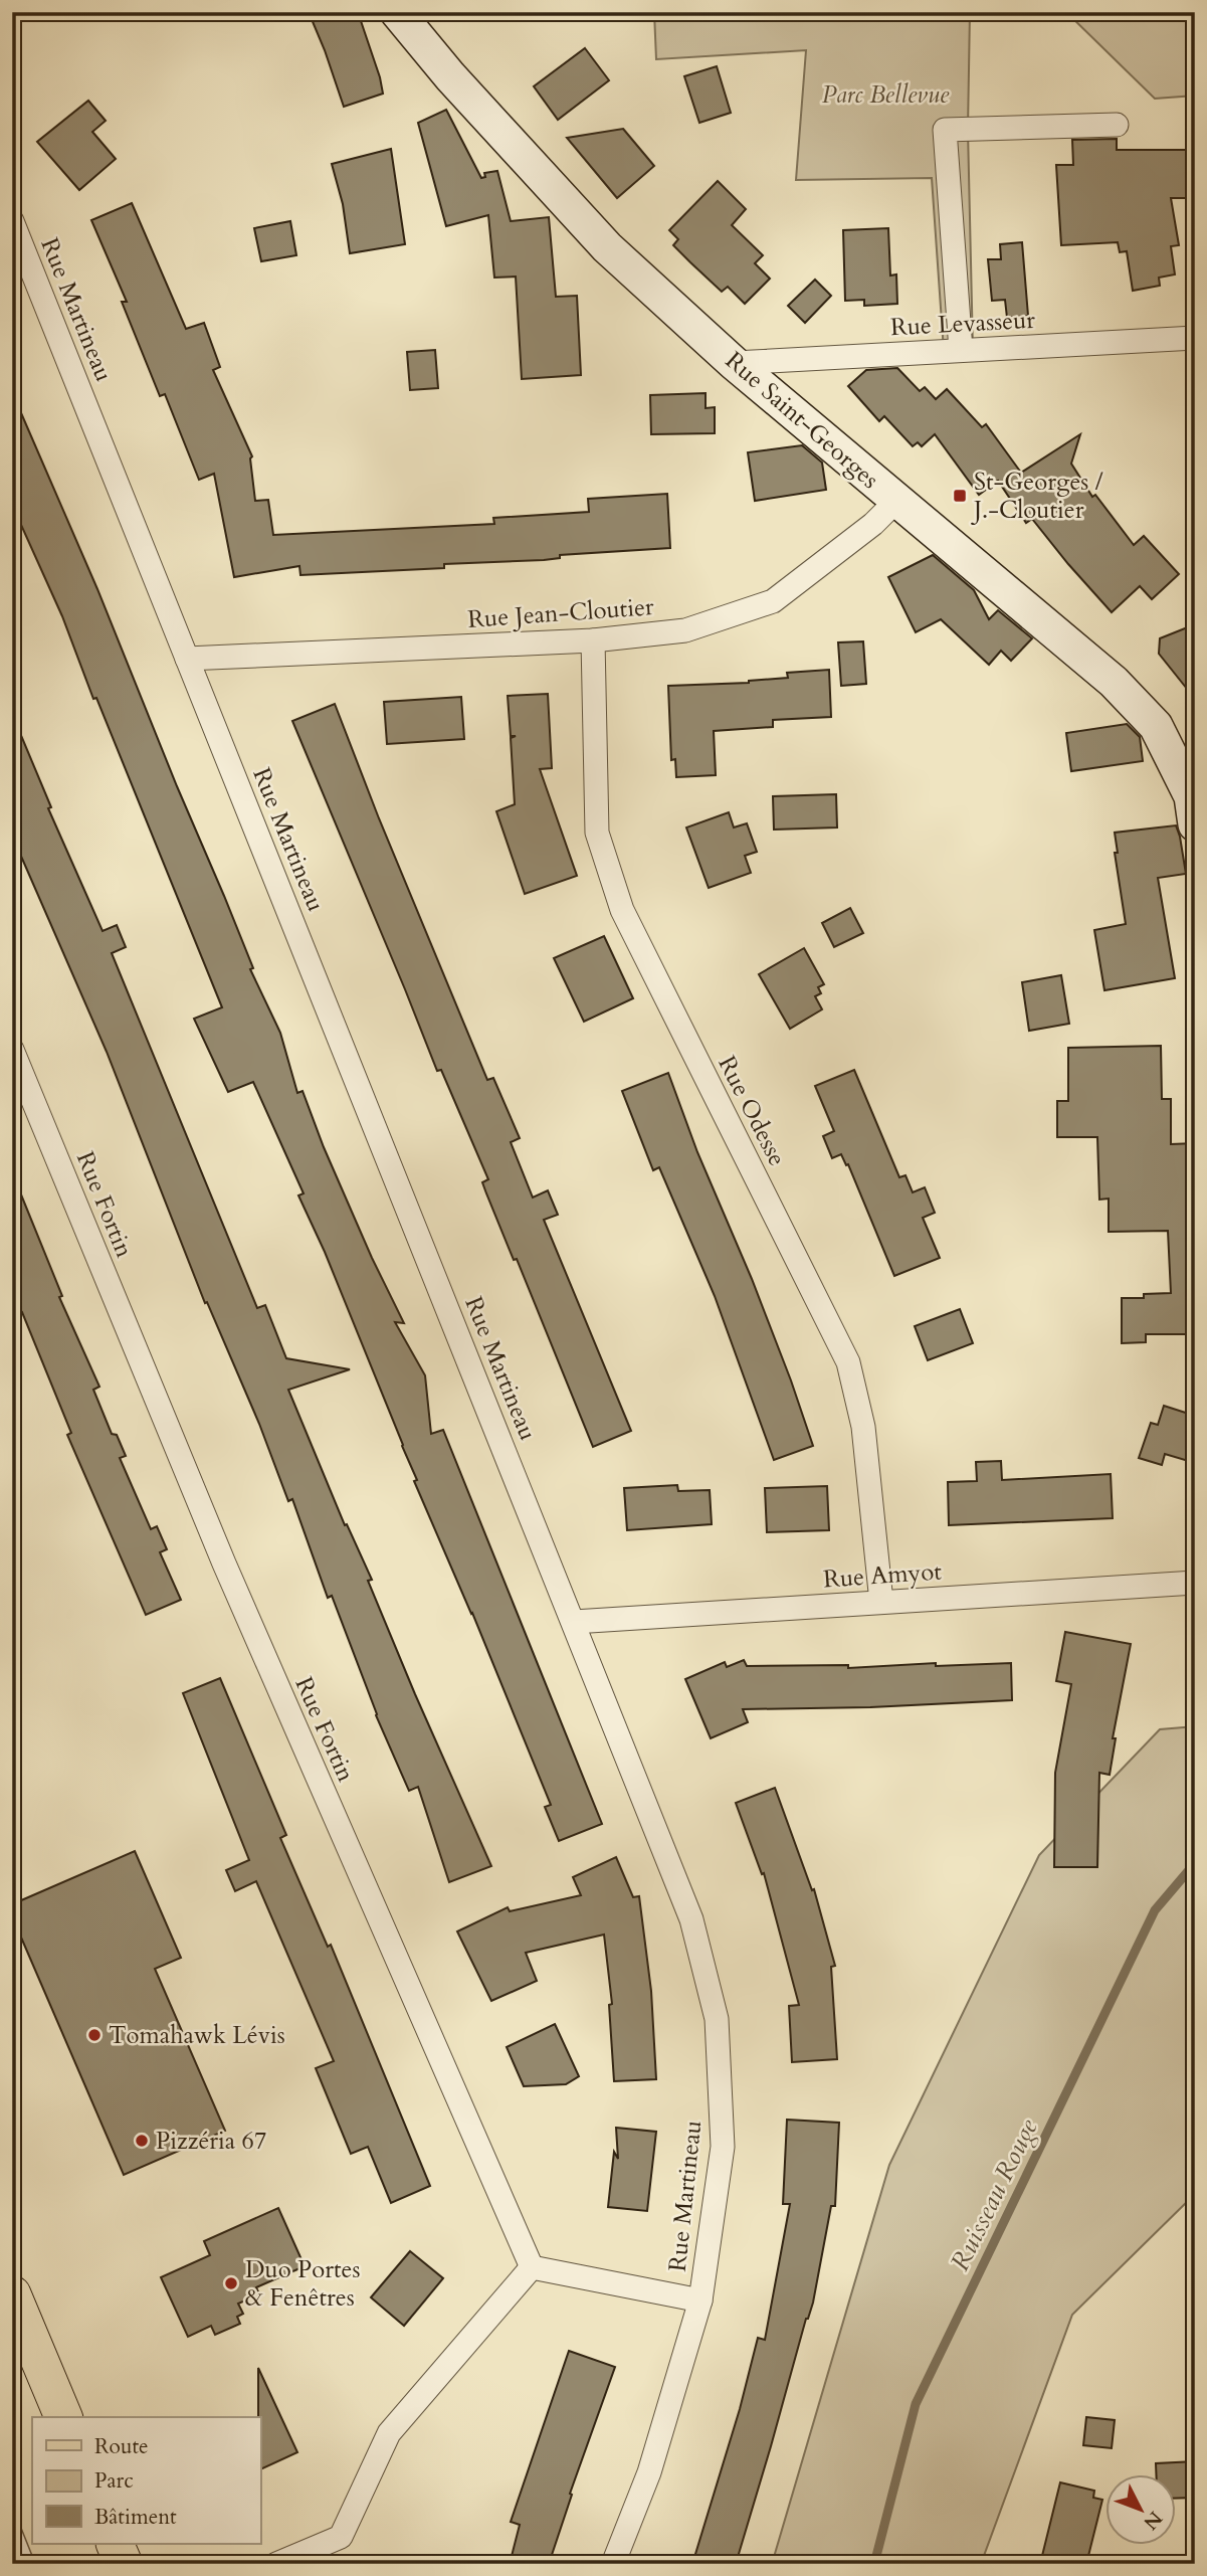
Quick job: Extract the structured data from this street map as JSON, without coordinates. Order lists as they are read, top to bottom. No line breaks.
{"streets":{"street":["Rue Martineau","Rue Levasseur","Rue Saint-Georges","Rue Jean-Cloutier","Rue Odesse","Rue Fortin","Rue Amyot"]},"crossings":[["Rue Martineau","Rue Jean-Cloutier"],["Rue Martineau","Rue Amyot"],["Rue Levasseur","Rue Saint-Georges"],["Rue Saint-Georges","Rue Jean-Cloutier"],["Rue Jean-Cloutier","Rue Odesse"],["Rue Odesse","Rue Amyot"]],"water":["Ruisseau Rouge"],"parks":["Parc Bellevue"],"places":{"transit":["St-Georges / J.-Cloutier"],"other":["Tomahawk Lévis","Pizzéria 67","Duo Portes & Fenêtres"]},"legend":["Route","Parc","Bâtiment"],"north":"bottom right"}
